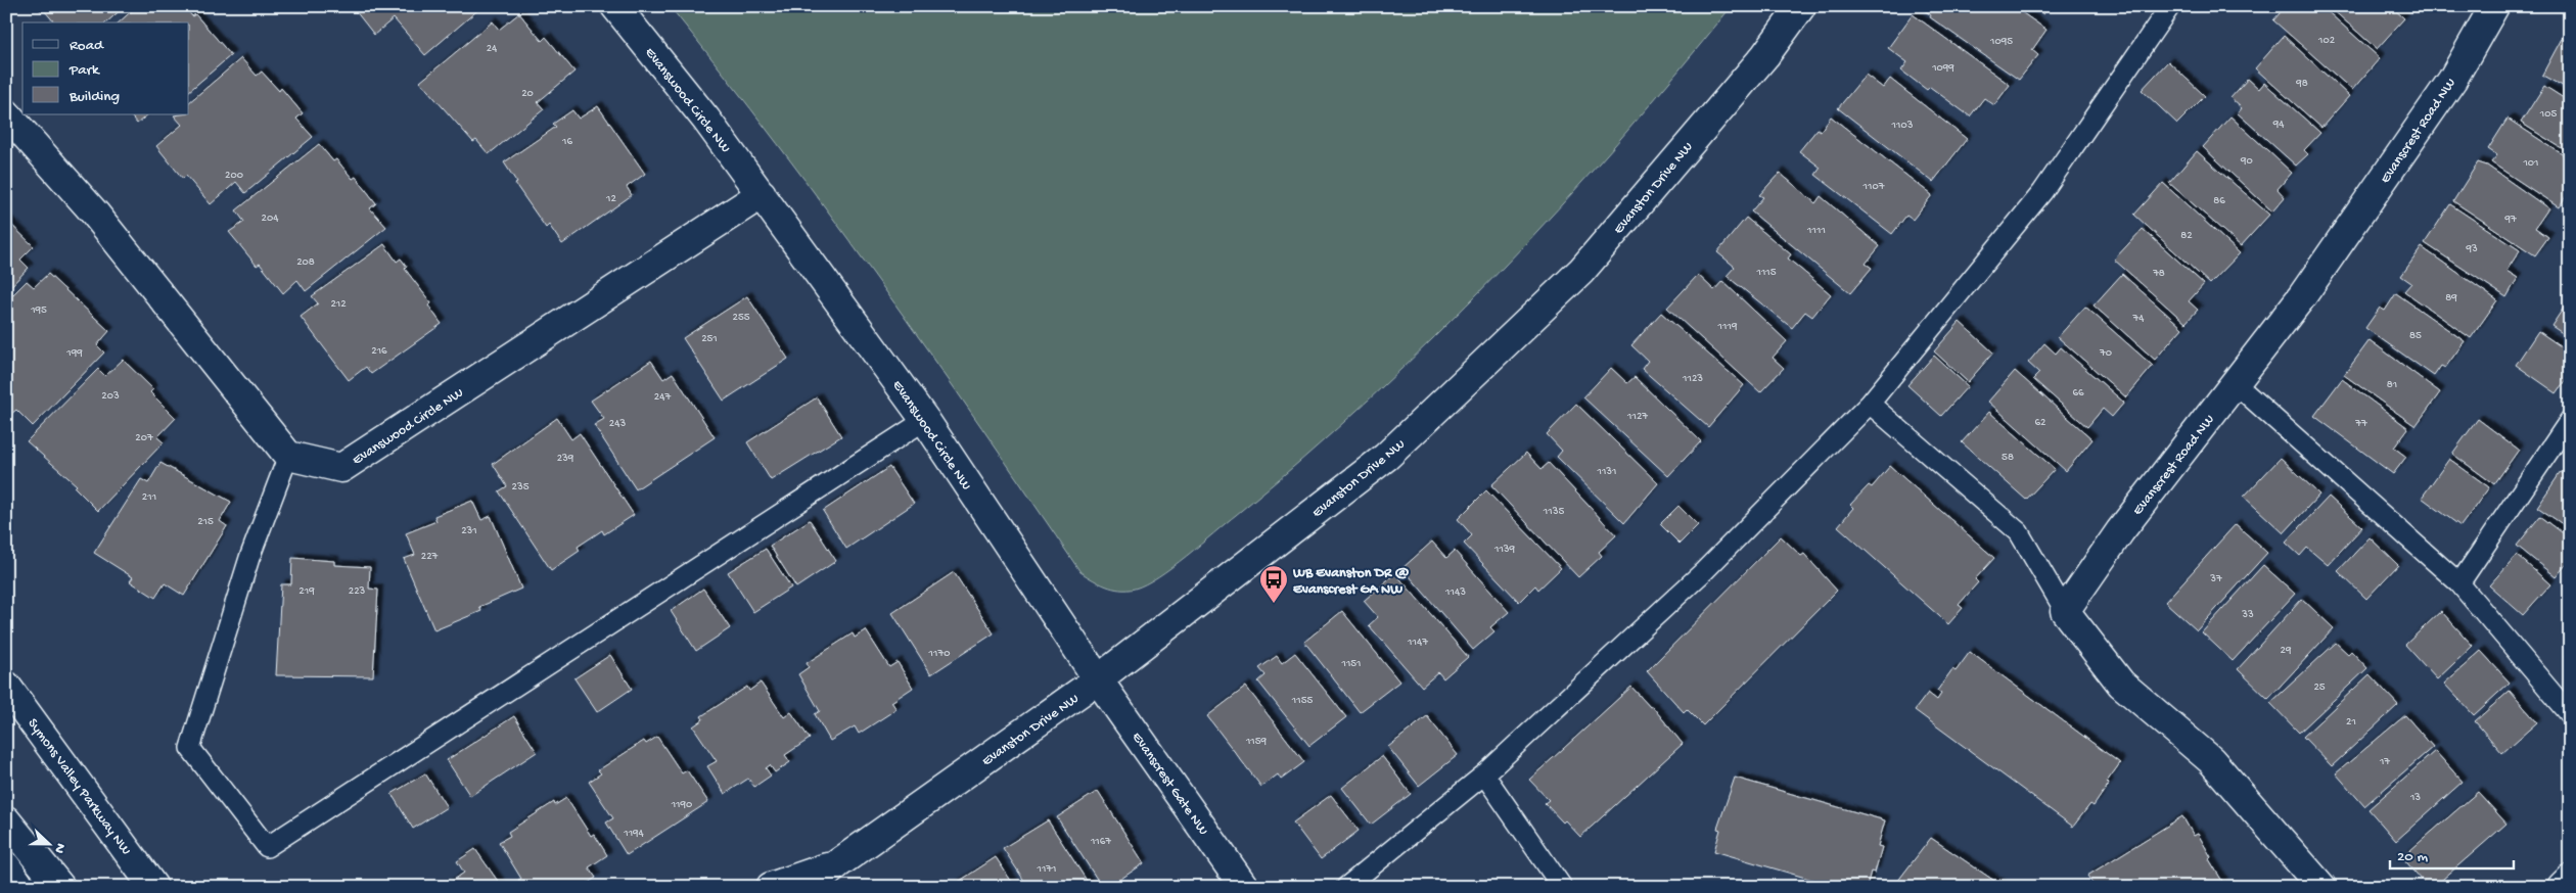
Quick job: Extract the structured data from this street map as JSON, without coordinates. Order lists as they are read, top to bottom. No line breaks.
{"streets":{"street":["Evanswood Circle NW","Evanscrest Road NW","Evanston Drive NW","Evanscrest Gate NW","Symons Valley Parkway NW"]},"crossings":[["Evanswood Circle NW","Evanston Drive NW"],["Evanswood Circle NW","Evanscrest Gate NW"],["Evanston Drive NW","Evanscrest Gate NW"]],"places":{"bus stop":["WB Evanston DR @ Evanscrest GA NW"]},"house_numbers":["102","1095","24","1099","98","20","105","94","1103","16","90","101","200","1107","12","86","204","97","1111","82","93","208","1115","78","89","212","195","255","74","1119","85","251","216","199","70","1123","81","66","203","247","1127","62","243","77","207","58","239","1131","235","211","1135","215","231","1139","227","37","219","223","1143","33","1147","29","1170","1151","25","1155","21","1159","17","13","1190","1194","1167","1171"],"legend":["Road","Park","Building"],"scale_bar":"20 m","north":"right"}
